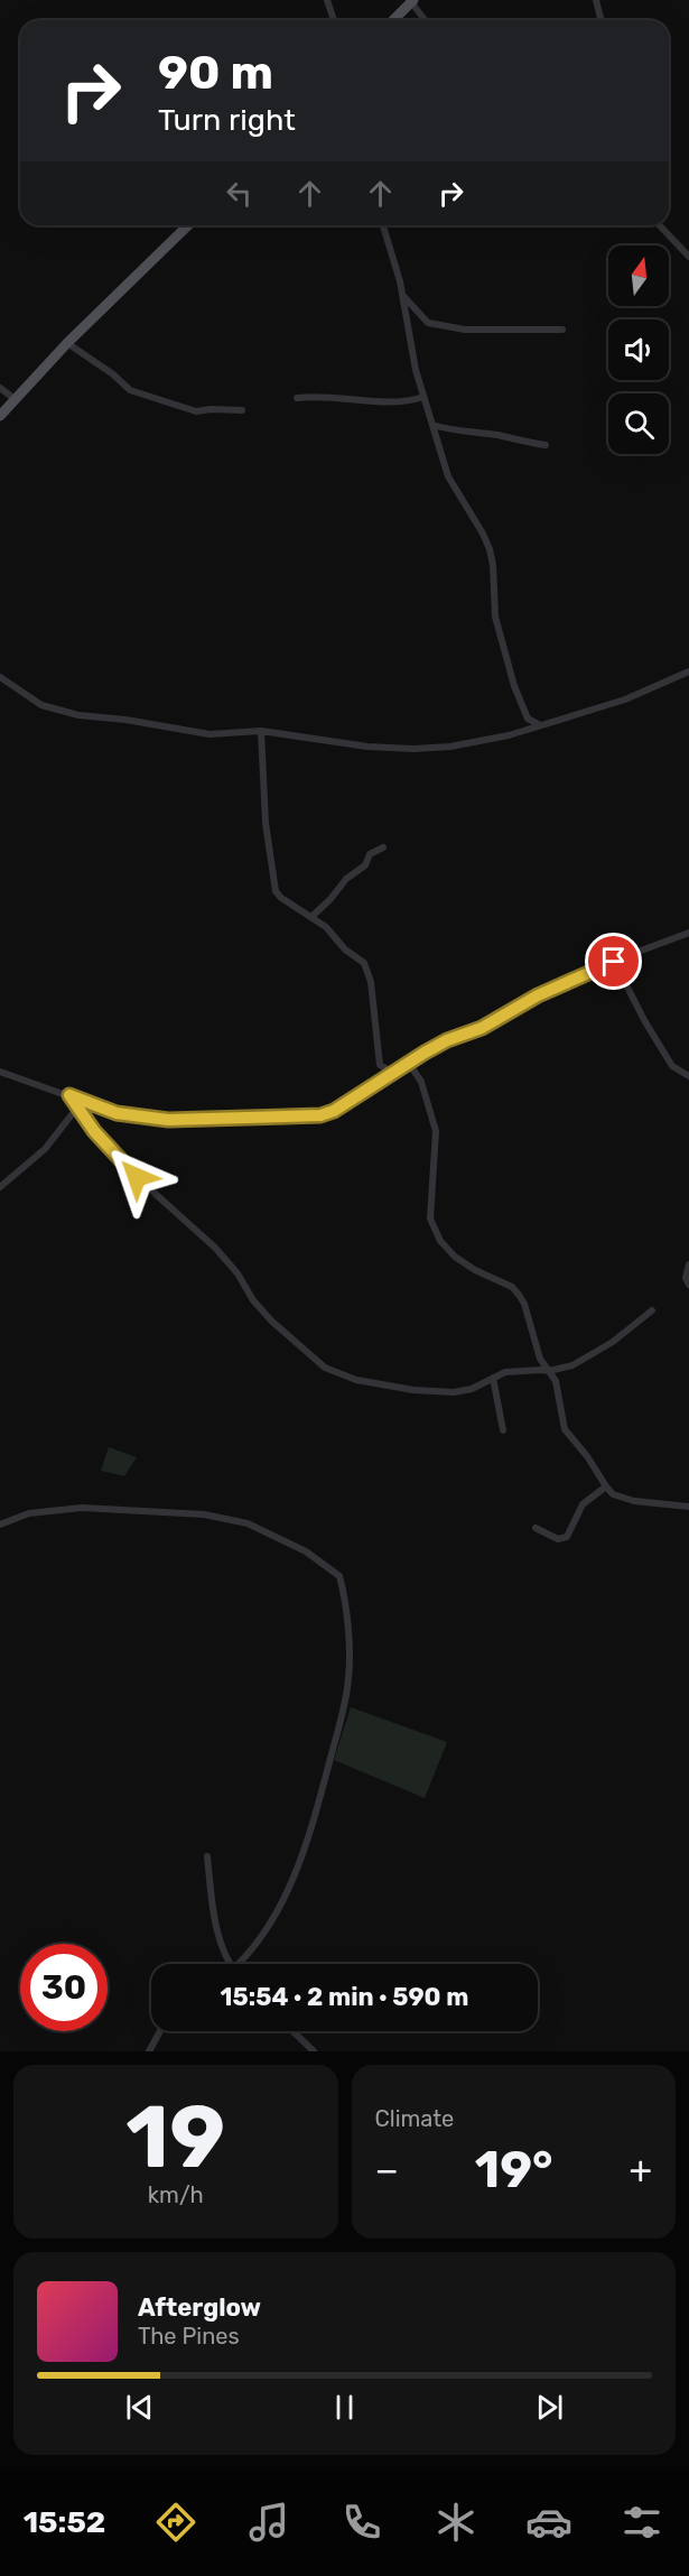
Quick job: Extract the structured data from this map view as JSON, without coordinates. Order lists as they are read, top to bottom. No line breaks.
{"north":"top","page":{"turn":["90 m","Turn right"],"limit":"30","trip":"15:54 · 2 min · 590 m","tile":[["19","km/h"],"Climate"],"heat":["−","19°","+"],"song":["Afterglow","The Pines"],"tabs":"15:52"}}
